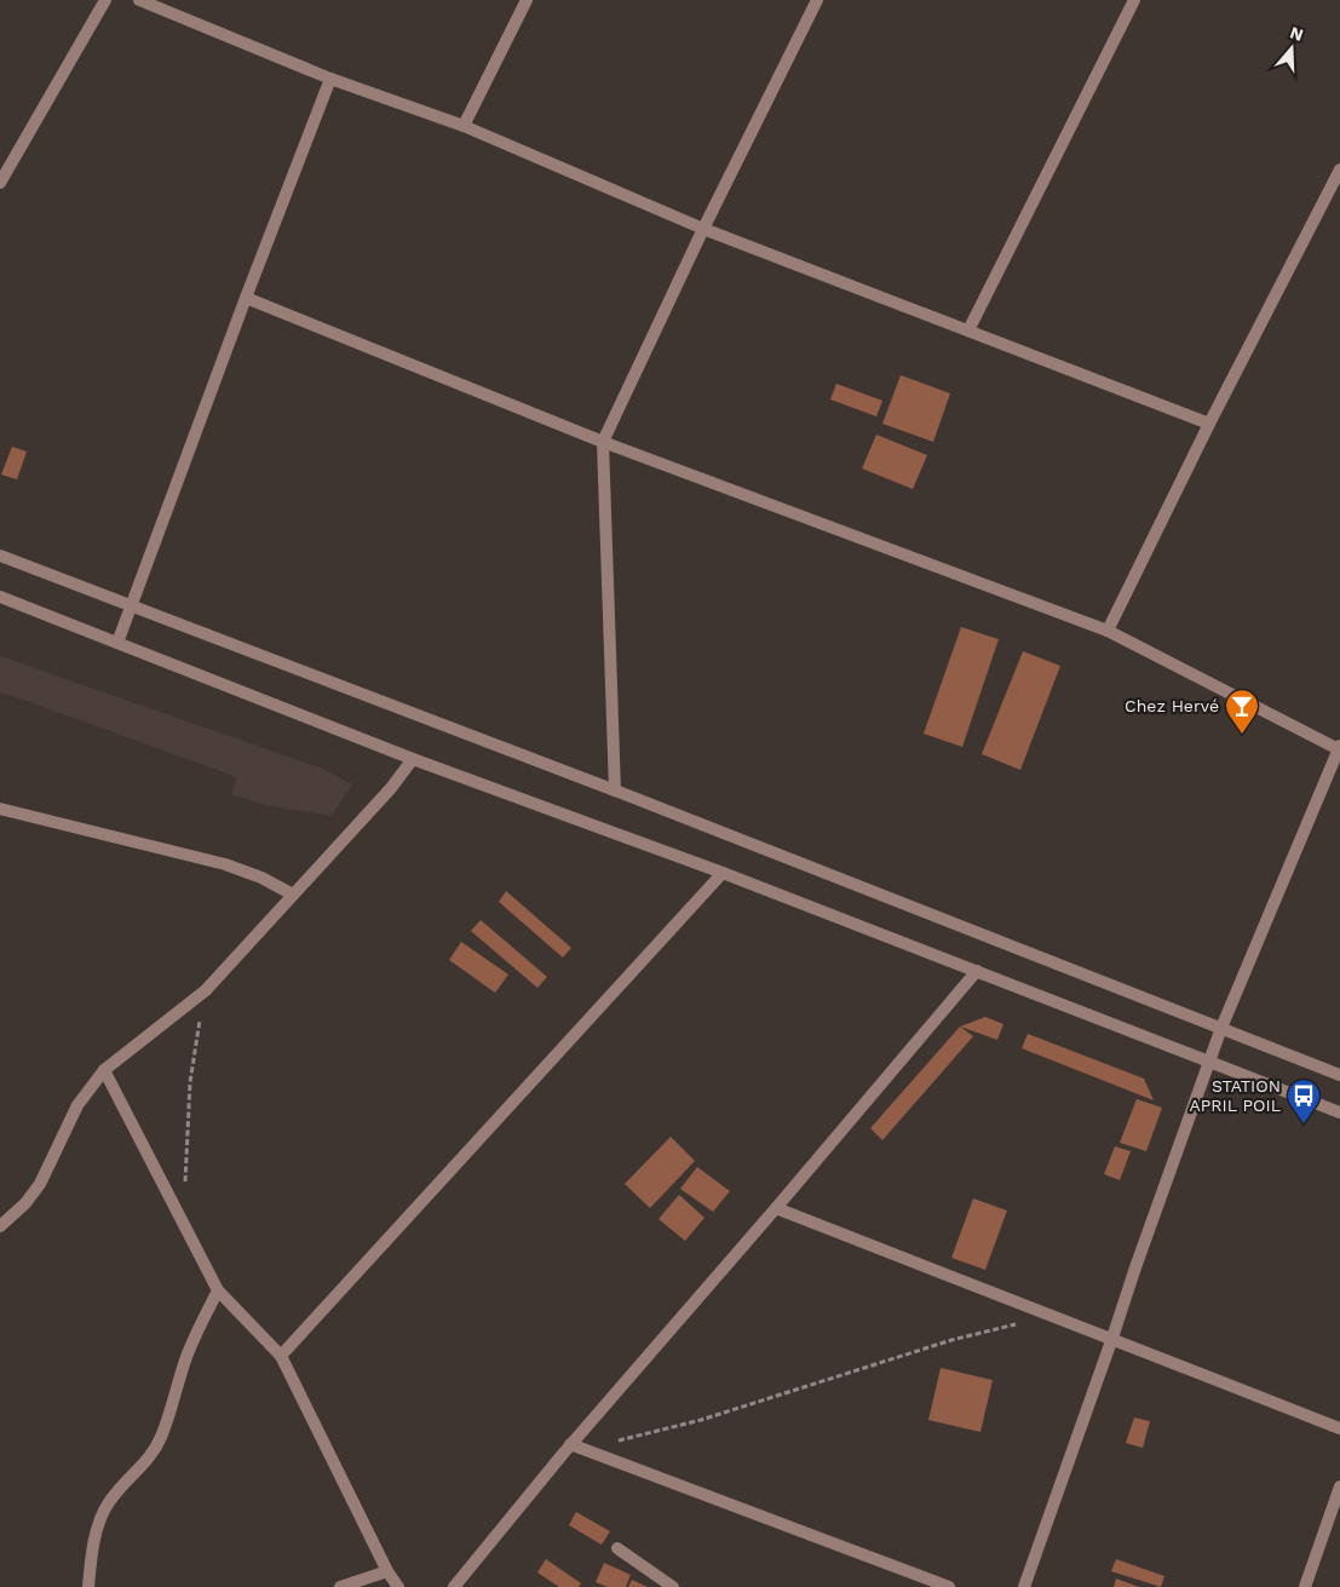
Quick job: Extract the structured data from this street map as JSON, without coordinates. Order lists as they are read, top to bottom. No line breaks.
{"places":{"bar":["Chez Hervé"],"bus stop":["STATION APRIL POIL"]},"north":"top"}
